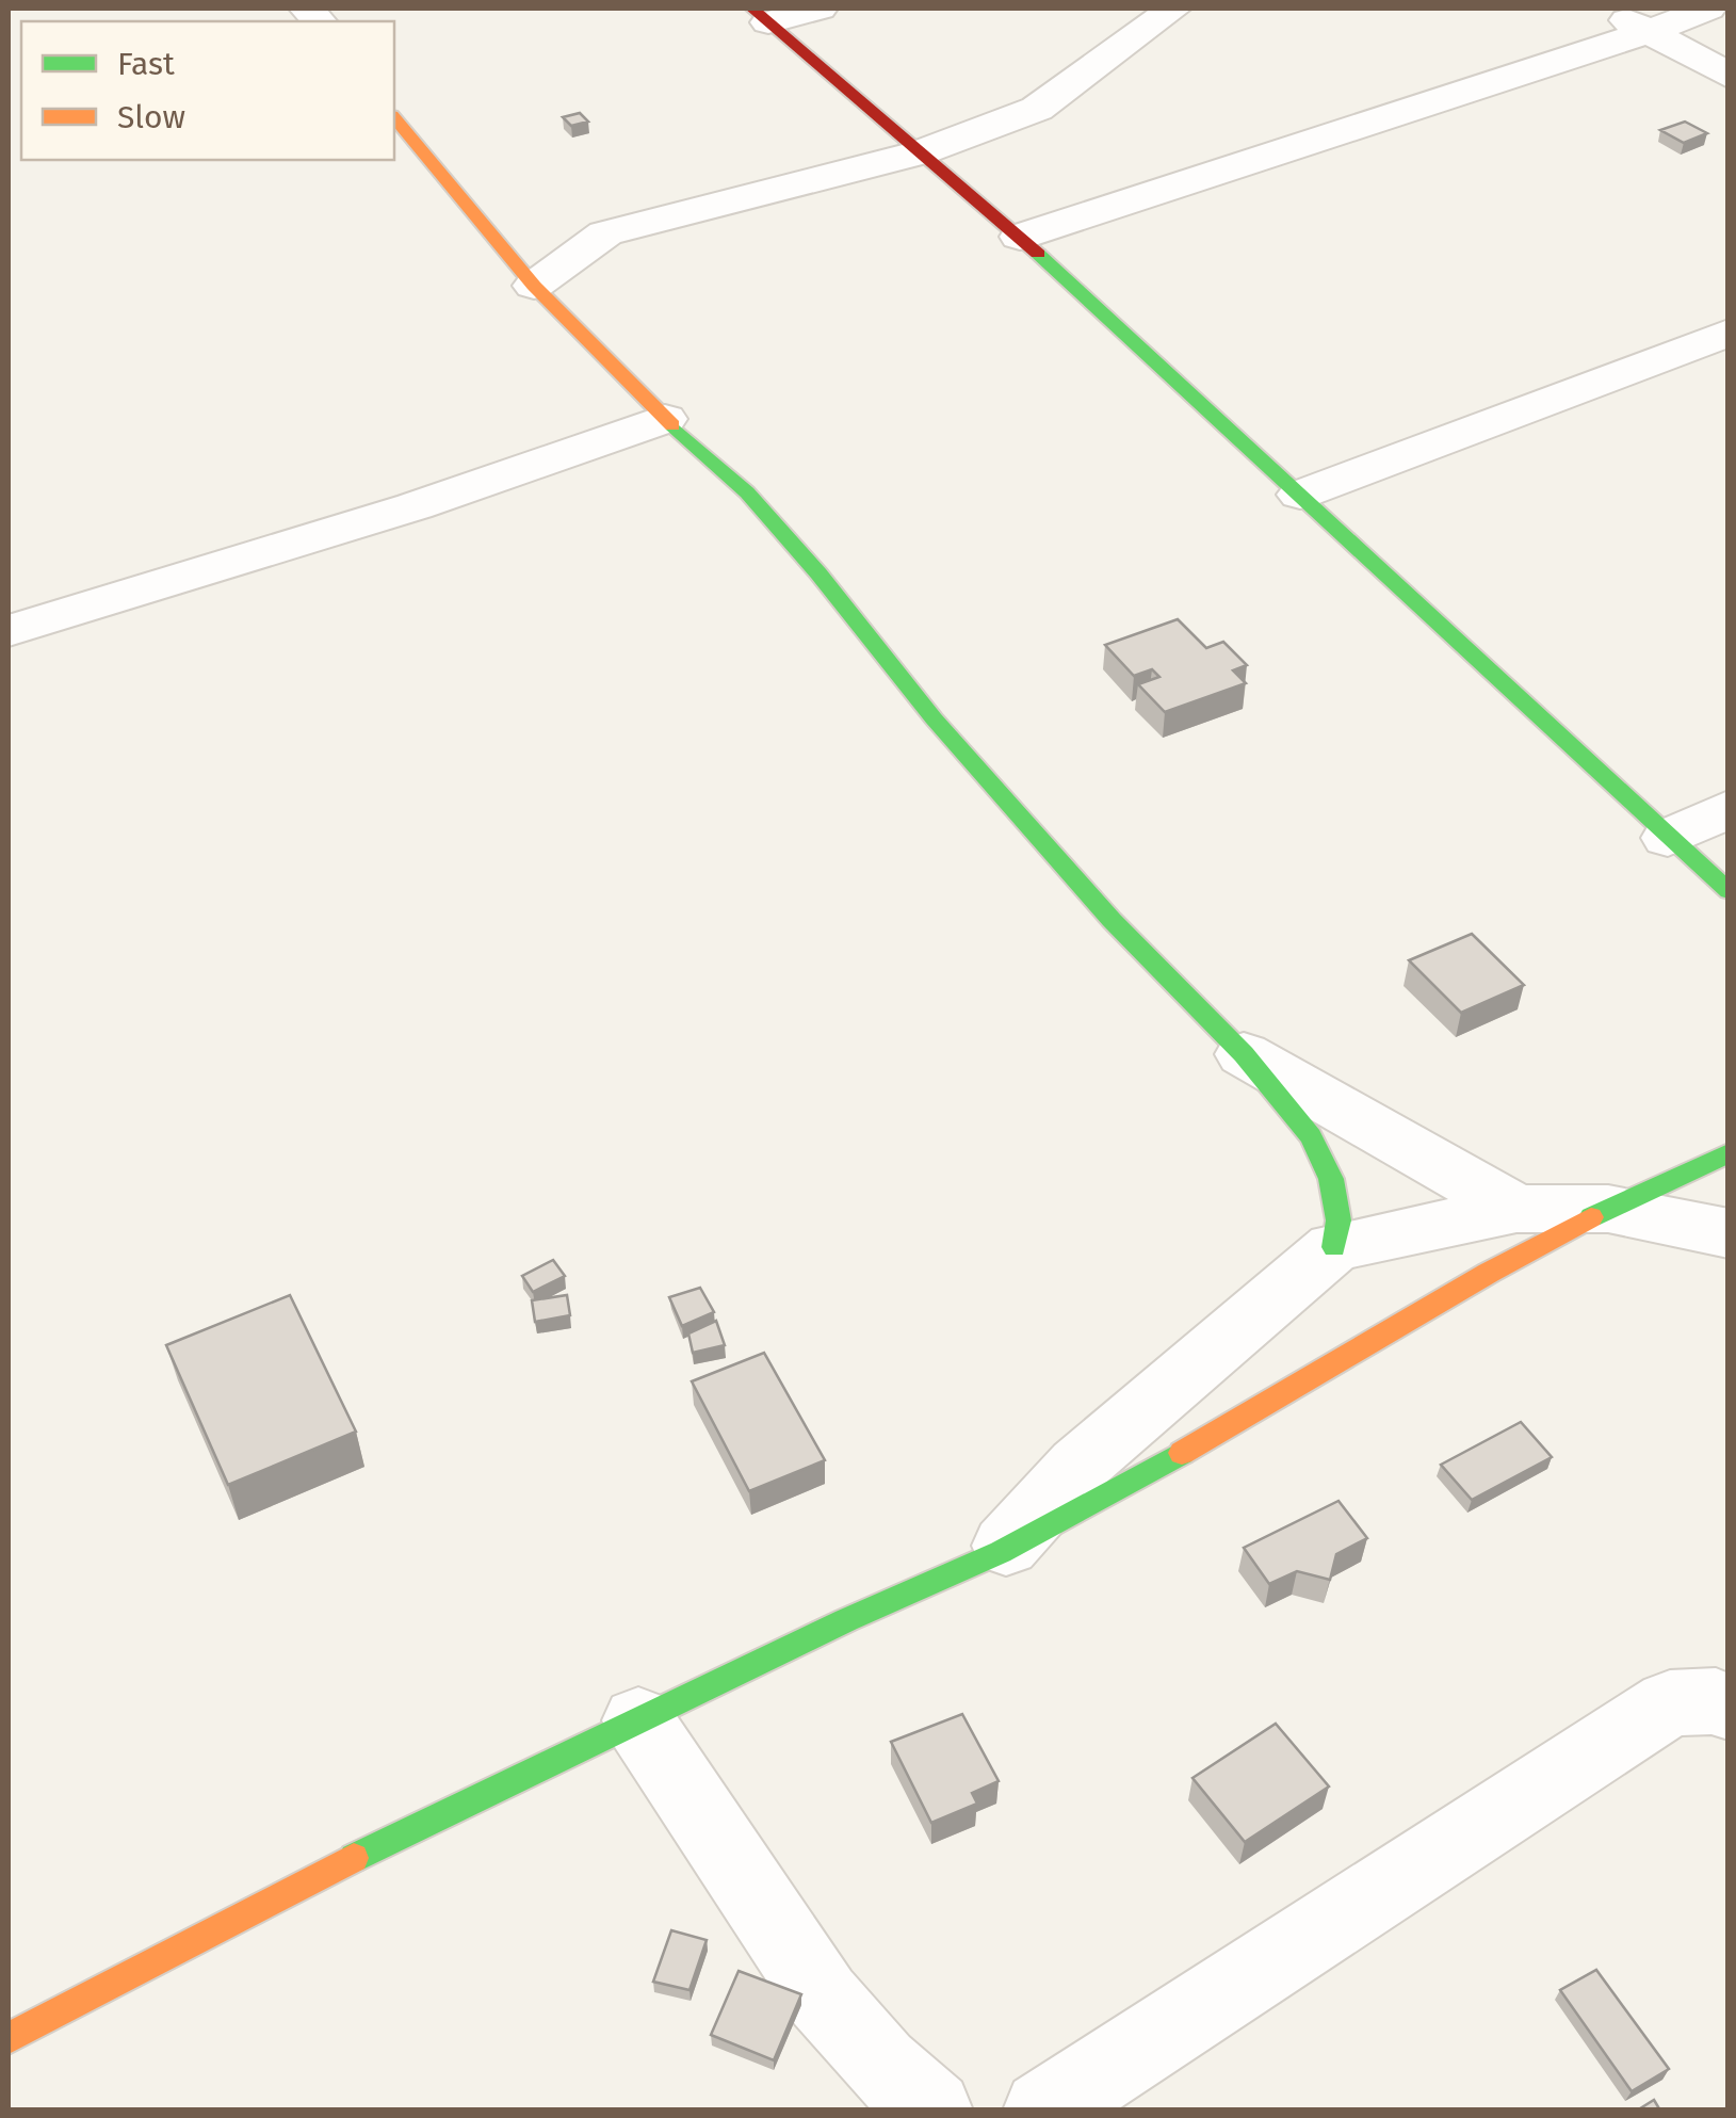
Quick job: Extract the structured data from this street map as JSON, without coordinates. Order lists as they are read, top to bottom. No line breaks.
{"legend":["Fast","Slow"]}
